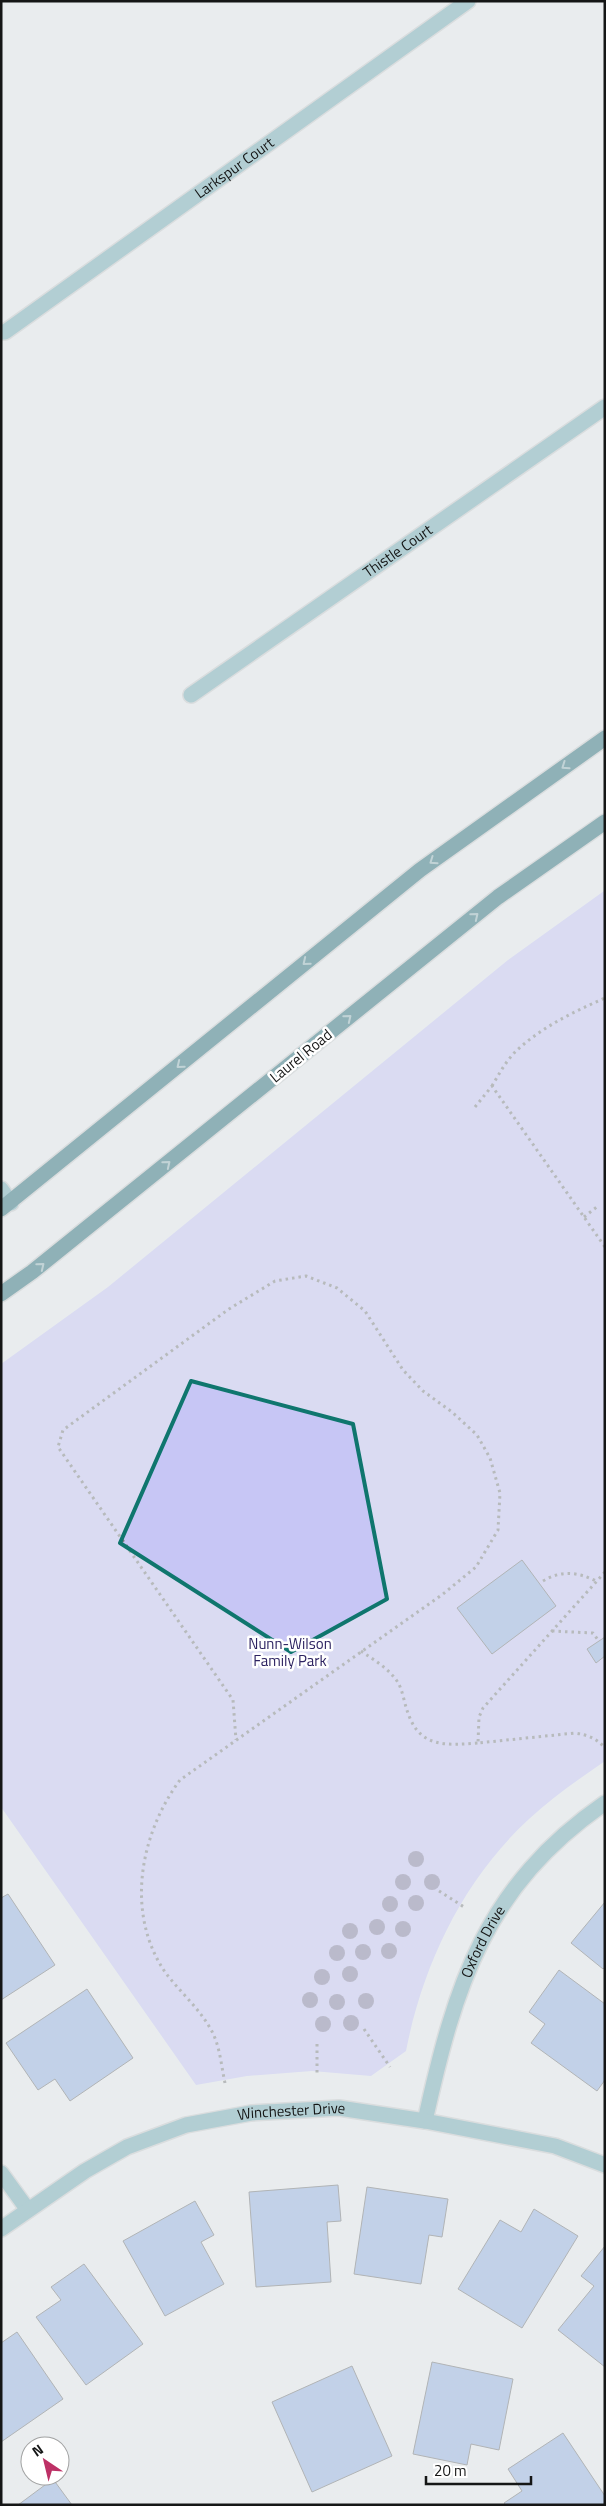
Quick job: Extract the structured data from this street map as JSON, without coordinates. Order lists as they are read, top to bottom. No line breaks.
{"streets":{"main road":["Laurel Road"],"street":["Larkspur Court","Thistle Court","Oxford Drive","Winchester Drive"]},"crossings":[["Oxford Drive","Winchester Drive"]],"parks":["Nunn-Wilson Family Park"],"scale_bar":"20 m","north":"top left"}
